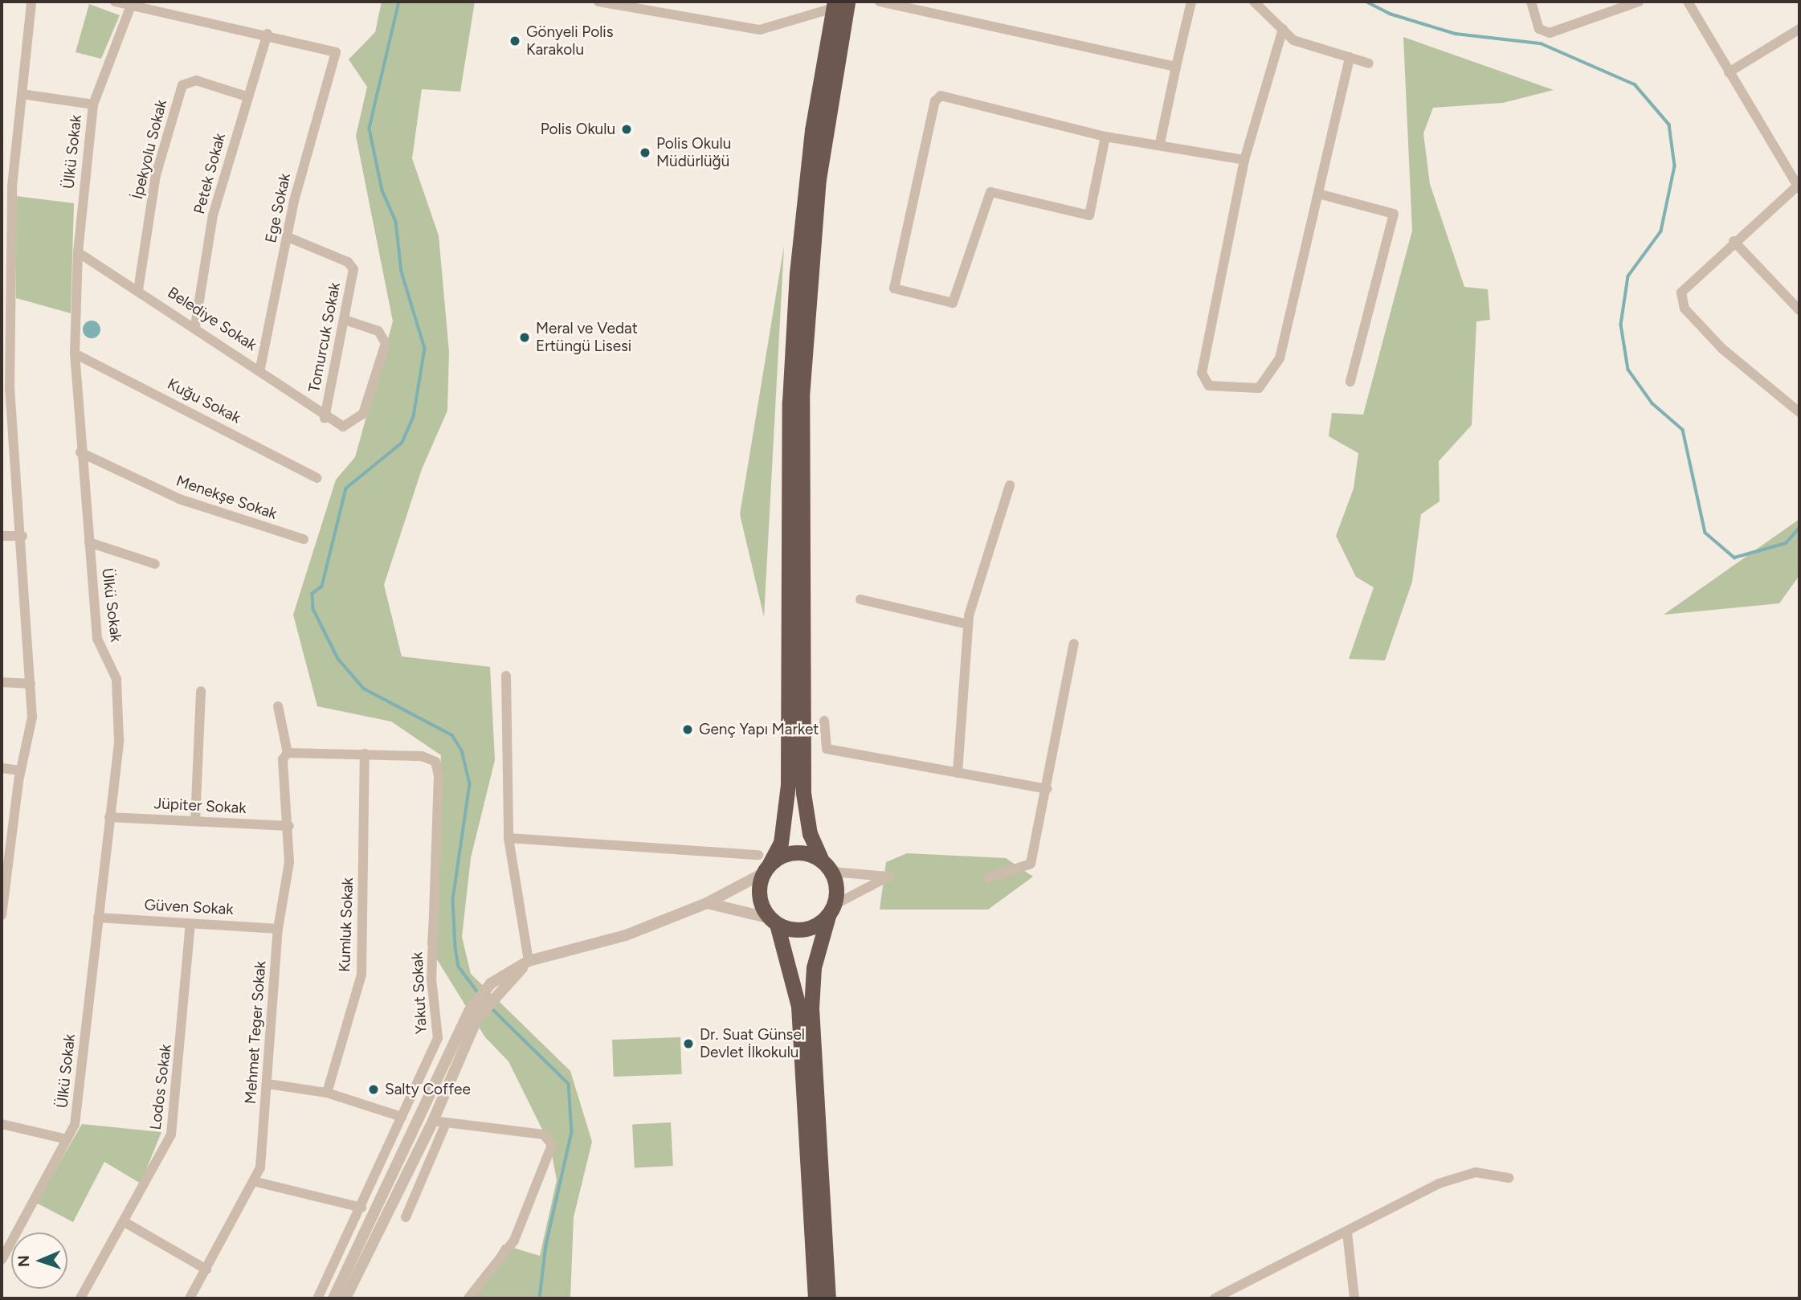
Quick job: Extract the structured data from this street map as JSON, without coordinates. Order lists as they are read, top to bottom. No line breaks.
{"streets":{"street":["İpekyolu Sokak","Ülkü Sokak","Petek Sokak","Ege Sokak","Belediye Sokak","Tomurcuk Sokak","Kuğu Sokak","Menekşe Sokak","Jüpiter Sokak","Güven Sokak","Kumluk Sokak","Yakut Sokak","Mehmet Teger Sokak","Lodos Sokak"]},"crossings":[["İpekyolu Sokak","Petek Sokak"],["İpekyolu Sokak","Belediye Sokak"],["Ülkü Sokak","Belediye Sokak"],["Ülkü Sokak","Kuğu Sokak"],["Ülkü Sokak","Menekşe Sokak"],["Ülkü Sokak","Jüpiter Sokak"],["Ülkü Sokak","Güven Sokak"],["Petek Sokak","Ege Sokak"],["Petek Sokak","Belediye Sokak"],["Ege Sokak","Belediye Sokak"],["Ege Sokak","Tomurcuk Sokak"],["Belediye Sokak","Tomurcuk Sokak"],["Jüpiter Sokak","Mehmet Teger Sokak"],["Güven Sokak","Mehmet Teger Sokak"],["Güven Sokak","Lodos Sokak"],["Kumluk Sokak","Yakut Sokak"]],"places":["Gönyeli Polis Karakolu","Polis Okulu","Polis Okulu Müdürlüğü","Meral ve Vedat Ertüngü Lisesi","Genç Yapı Market","Dr. Suat Günsel Devlet İlkokulu","Salty Coffee"],"north":"left"}
